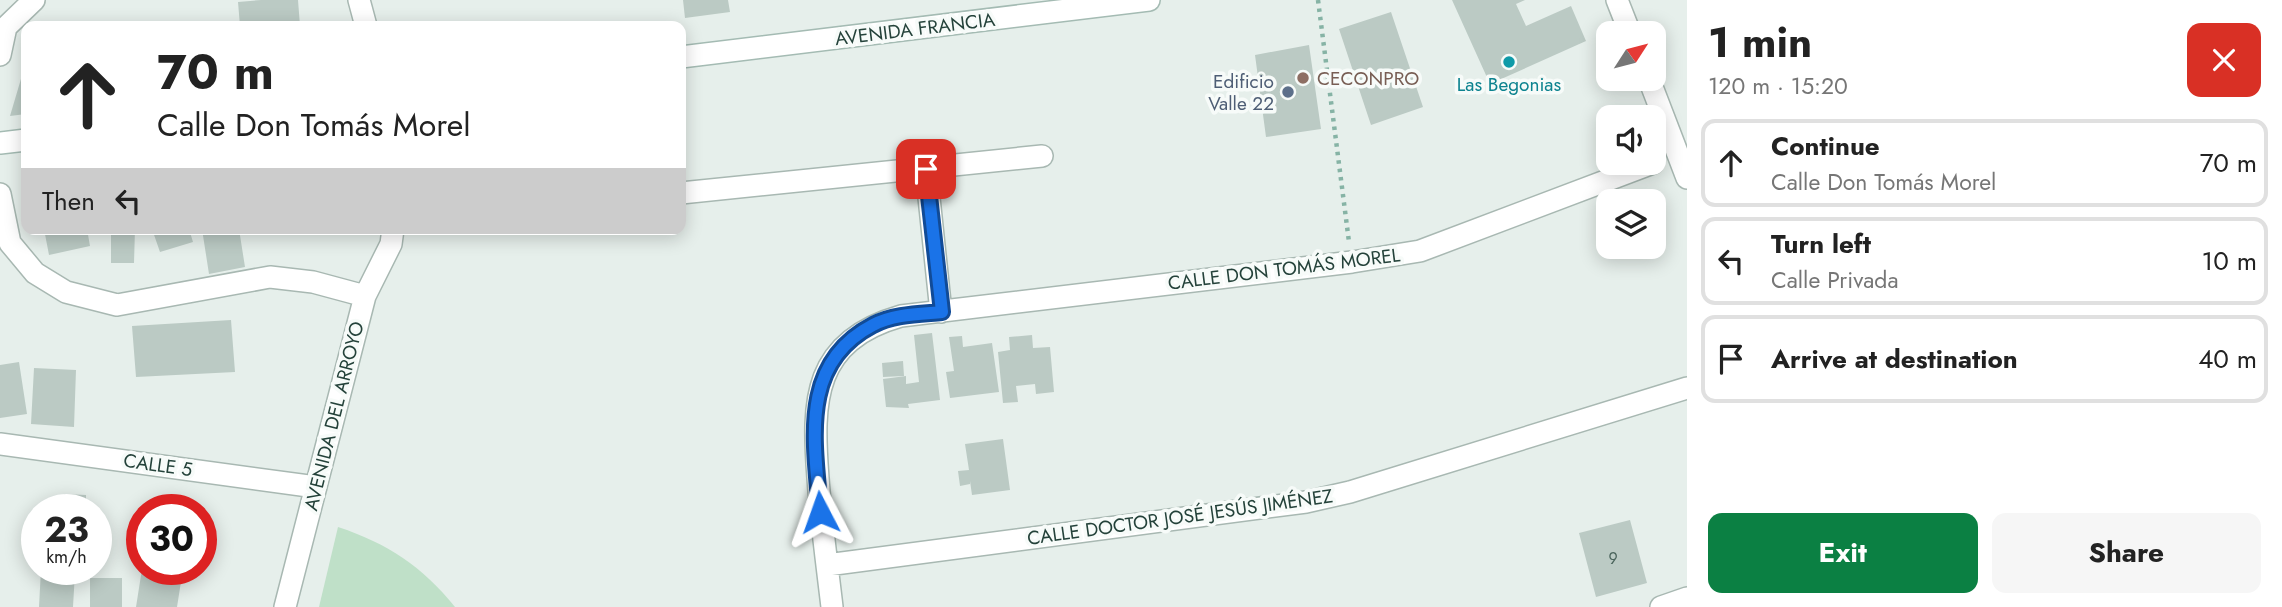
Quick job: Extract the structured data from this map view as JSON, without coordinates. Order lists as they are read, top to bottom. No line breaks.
{"streets":{"street":["AVENIDA FRANCIA","CALLE DON TOMÁS MOREL","AVENIDA DEL ARROYO","CALLE 5","CALLE DOCTOR JOSÉ JESÚS JIMÉNEZ"]},"crossings":[["CALLE DON TOMÁS MOREL","CALLE DOCTOR JOSÉ JESÚS JIMÉNEZ"],["AVENIDA DEL ARROYO","CALLE 5"]],"places":["Las Begonias","CECONPRO","Edificio Valle 22"],"house_numbers":["9"],"north":"top right","page":{"heading":["1 min","120 m · 15:20"],"turn":["70 m","Calle Don Tomás Morel"],"list":[{"name":"Continue","note":"Calle Don Tomás Morel","value":"70 m"},{"name":"Turn left","note":"Calle Privada","value":"10 m"},{"name":"Arrive at destination","value":"40 m"}],"then":"Then","speed":"23 km/h","limit":"30","buttons":["Exit","Share"]}}
